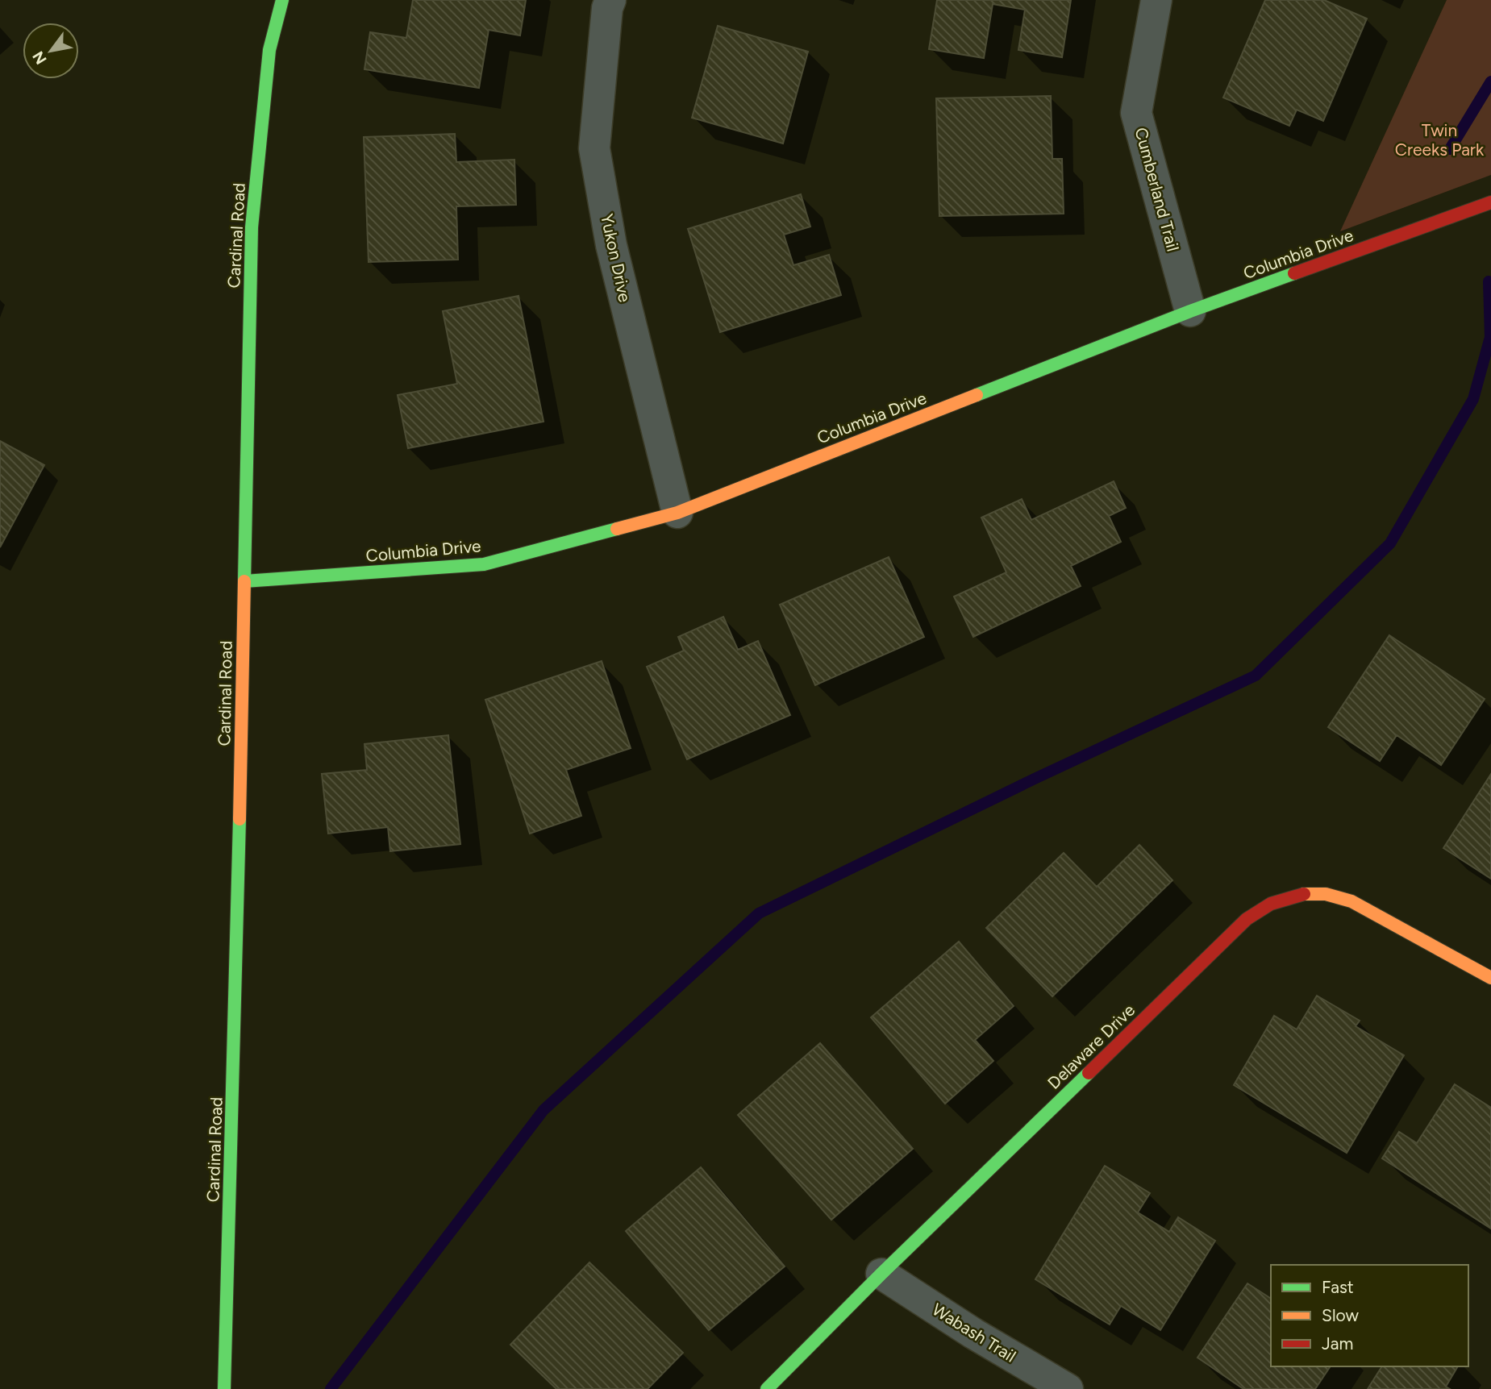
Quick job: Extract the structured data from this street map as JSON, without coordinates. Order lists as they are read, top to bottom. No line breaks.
{"streets":{"street":["Cumberland Trail","Cardinal Road","Columbia Drive","Yukon Drive","Delaware Drive","Wabash Trail"]},"crossings":[["Cumberland Trail","Columbia Drive"],["Cardinal Road","Columbia Drive"],["Columbia Drive","Yukon Drive"],["Delaware Drive","Wabash Trail"]],"parks":["Twin Creeks Park"],"legend":["Fast","Slow","Jam"],"north":"bottom left"}
